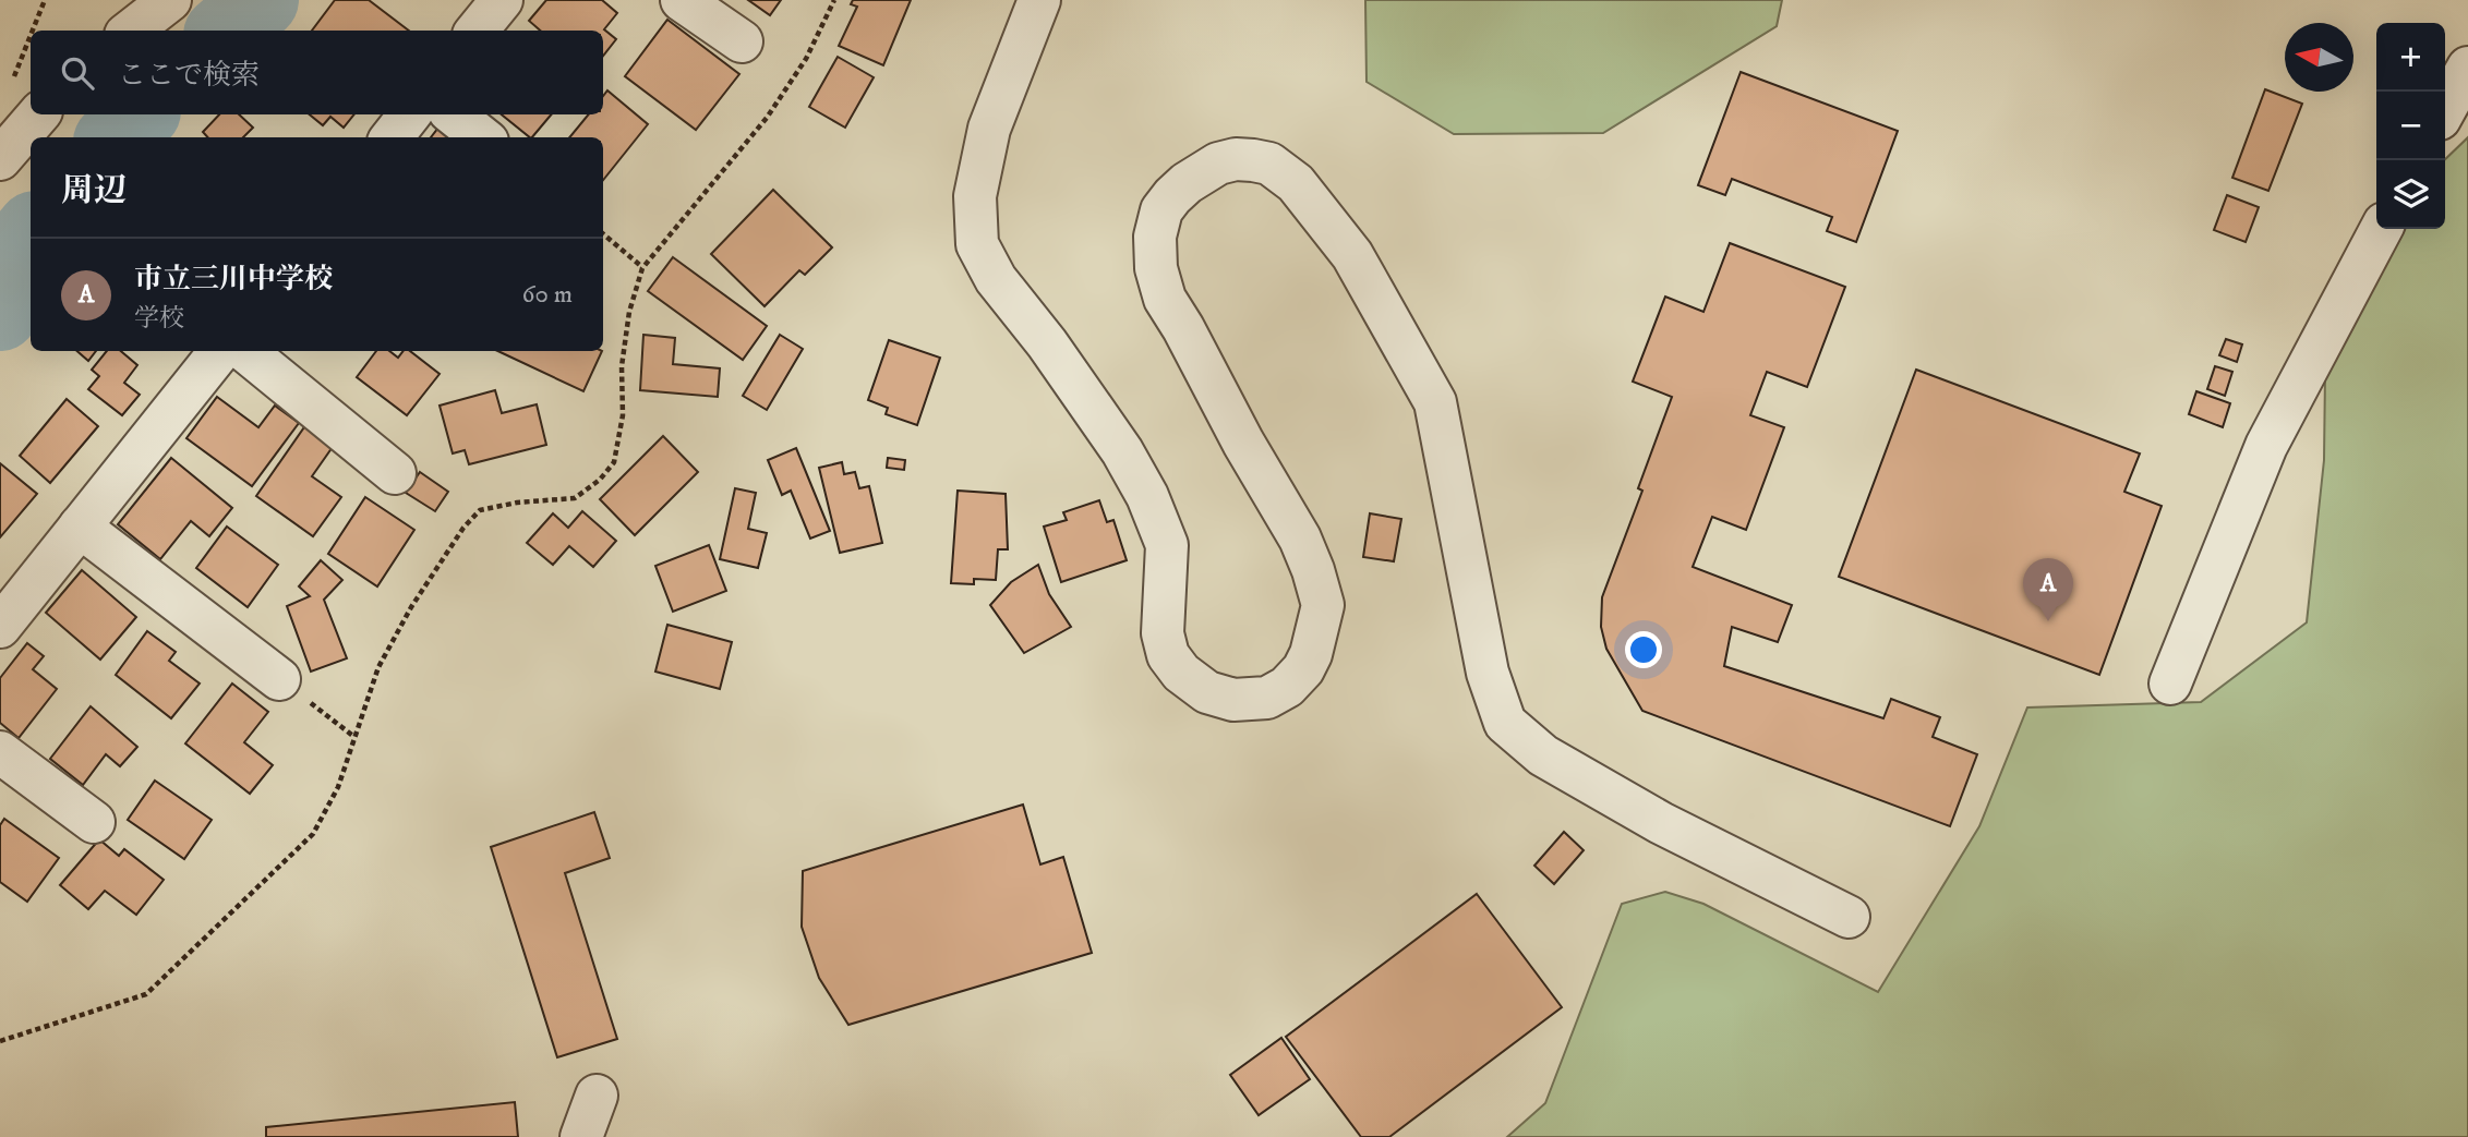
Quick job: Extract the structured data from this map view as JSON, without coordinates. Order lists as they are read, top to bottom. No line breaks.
{"north":"left","page":{"map_buttons":["+","−"],"search":"ここで検索","heading":"周辺","list":[{"mark":"A","name":"市立三川中学校","note":"学校","value":"60 m"}],"pins":"A"}}
